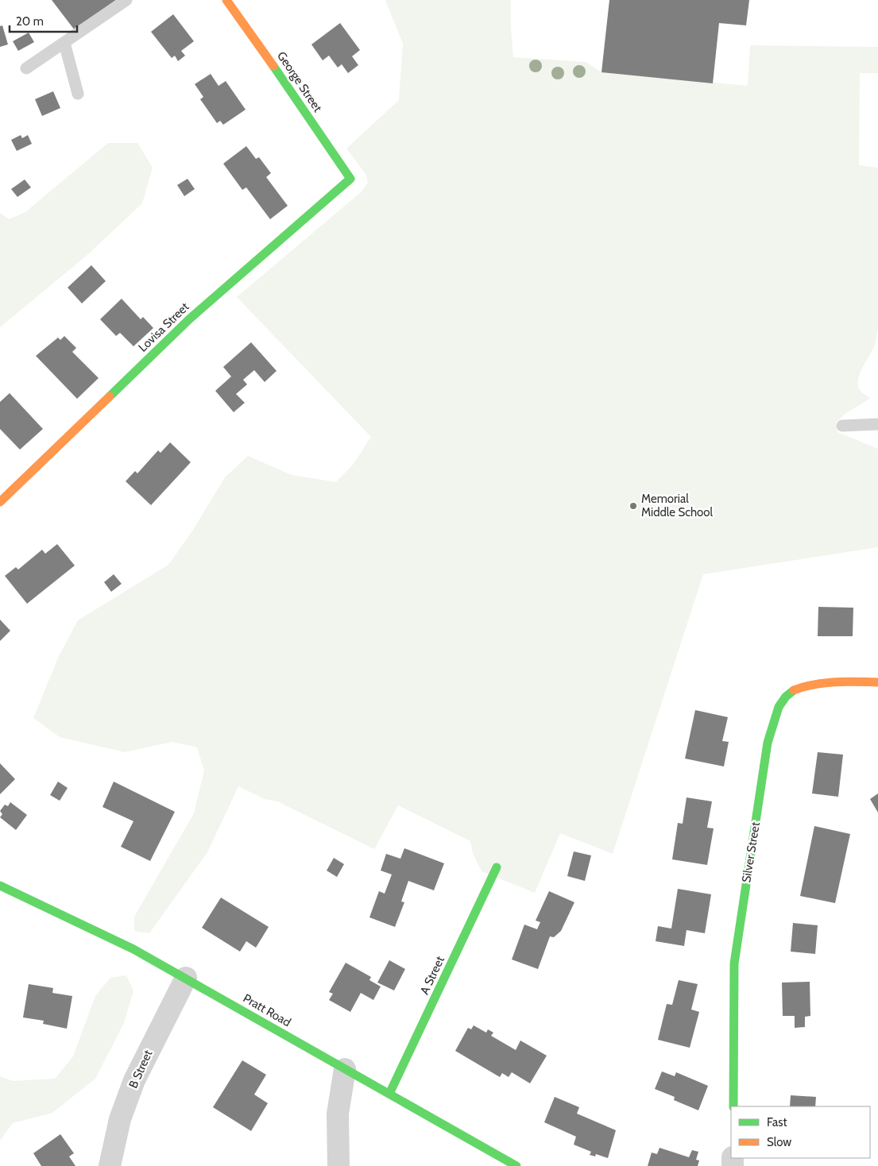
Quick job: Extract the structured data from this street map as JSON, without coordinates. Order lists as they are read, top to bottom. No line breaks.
{"streets":{"street":["George Street","Lovisa Street","Silver Street","A Street","Pratt Road","B Street"]},"crossings":[["George Street","Lovisa Street"],["A Street","Pratt Road"],["Pratt Road","B Street"]],"places":["Memorial Middle School"],"legend":["Fast","Slow"],"scale_bar":"20 m"}
